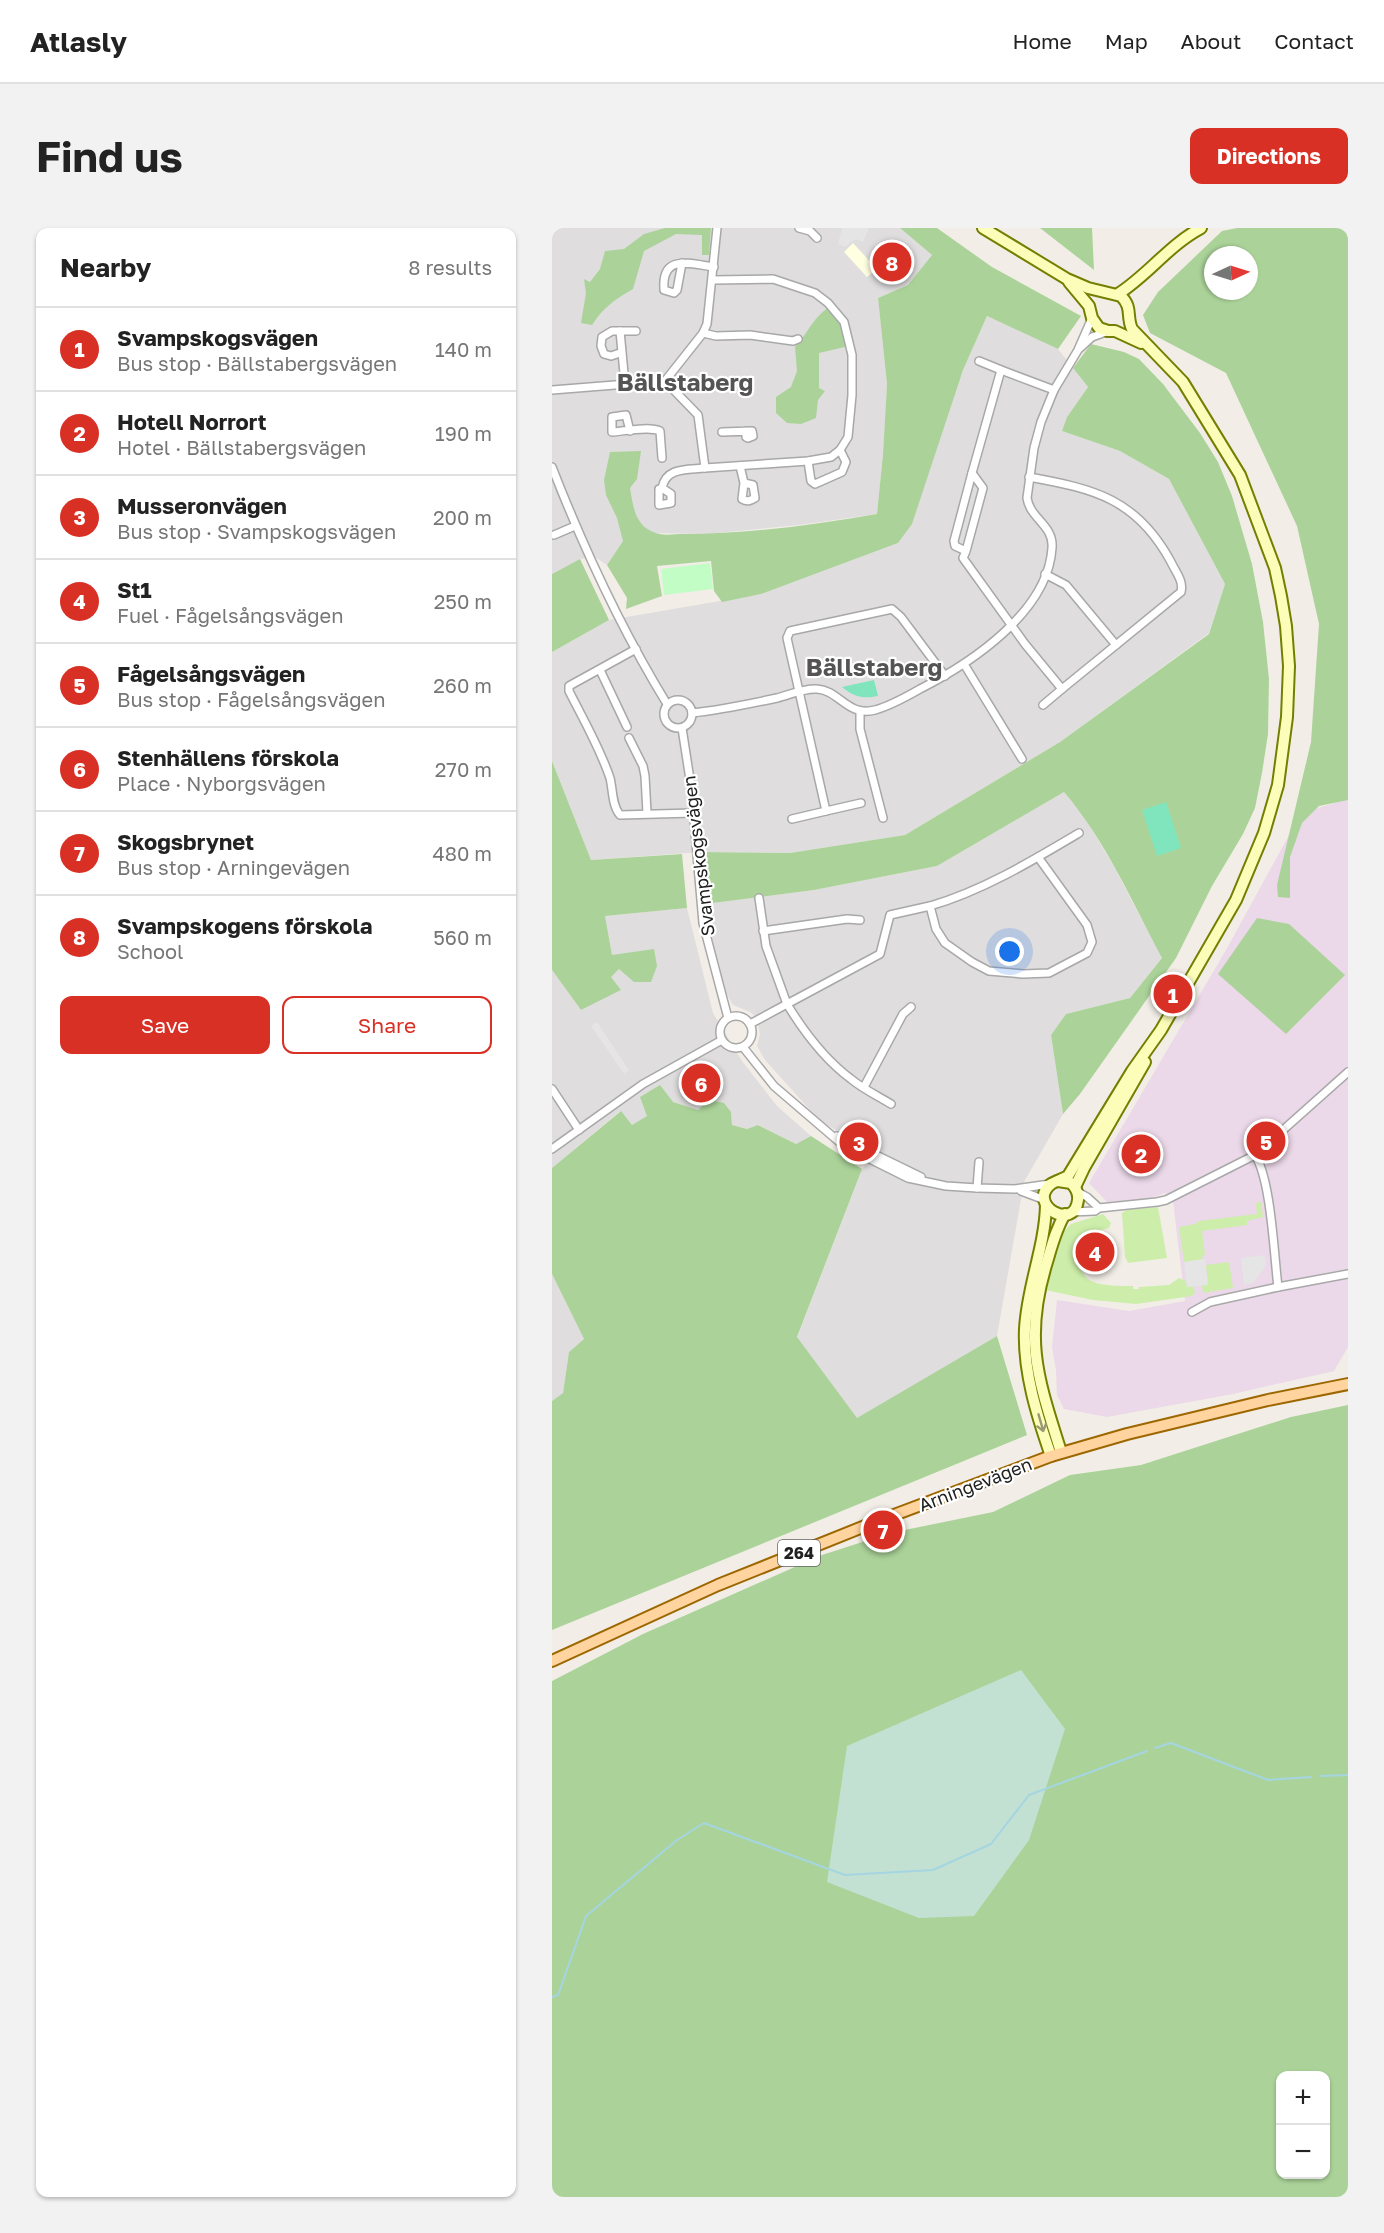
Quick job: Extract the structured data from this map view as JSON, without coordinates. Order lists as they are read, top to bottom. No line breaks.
{"streets":{"main road":["Arningevägen","264"],"street":["Svampskogsvägen"]},"districts":["Bällstaberg","Bällstaberg"],"north":"right","page":{"header":"Atlasly","nav":["Home","Map","About","Contact"],"buttons":["Directions",["Save","Share"]],"title":"Find us","heading":["Nearby","8 results"],"pins":["8","1","6","5","3","2","4","7"],"list":[{"mark":"1","name":"Svampskogsvägen","note":"Bus stop · Bällstabergsvägen","value":"140 m"},{"mark":"2","name":"Hotell Norrort","note":"Hotel · Bällstabergsvägen","value":"190 m"},{"mark":"3","name":"Musseronvägen","note":"Bus stop · Svampskogsvägen","value":"200 m"},{"mark":"4","name":"St1","note":"Fuel · Fågelsångsvägen","value":"250 m"},{"mark":"5","name":"Fågelsångsvägen","note":"Bus stop · Fågelsångsvägen","value":"260 m"},{"mark":"6","name":"Stenhällens förskola","note":"Place · Nyborgsvägen","value":"270 m"},{"mark":"7","name":"Skogsbrynet","note":"Bus stop · Arningevägen","value":"480 m"},{"mark":"8","name":"Svampskogens förskola","note":"School","value":"560 m"}],"map_buttons":["+","−"]}}
